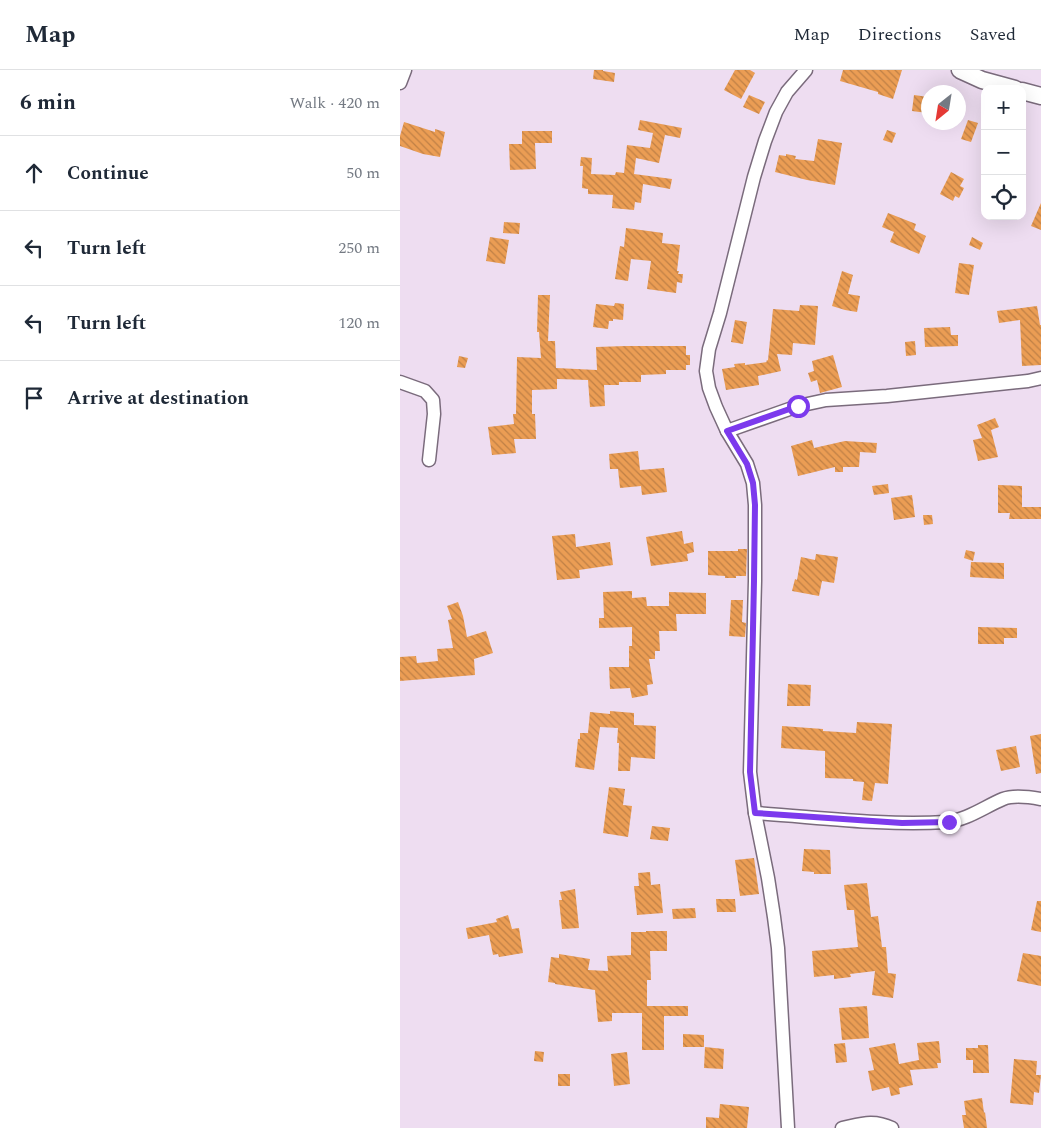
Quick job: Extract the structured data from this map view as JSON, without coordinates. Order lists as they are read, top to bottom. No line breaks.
{"north":"bottom left","page":{"header":"Map","nav":["Map","Directions","Saved"],"heading":["6 min","Walk · 420 m"],"map_buttons":["+","−"],"list":[["Continue","50 m"],["Turn left","250 m"],["Turn left","120 m"],"Arrive at destination"]}}
